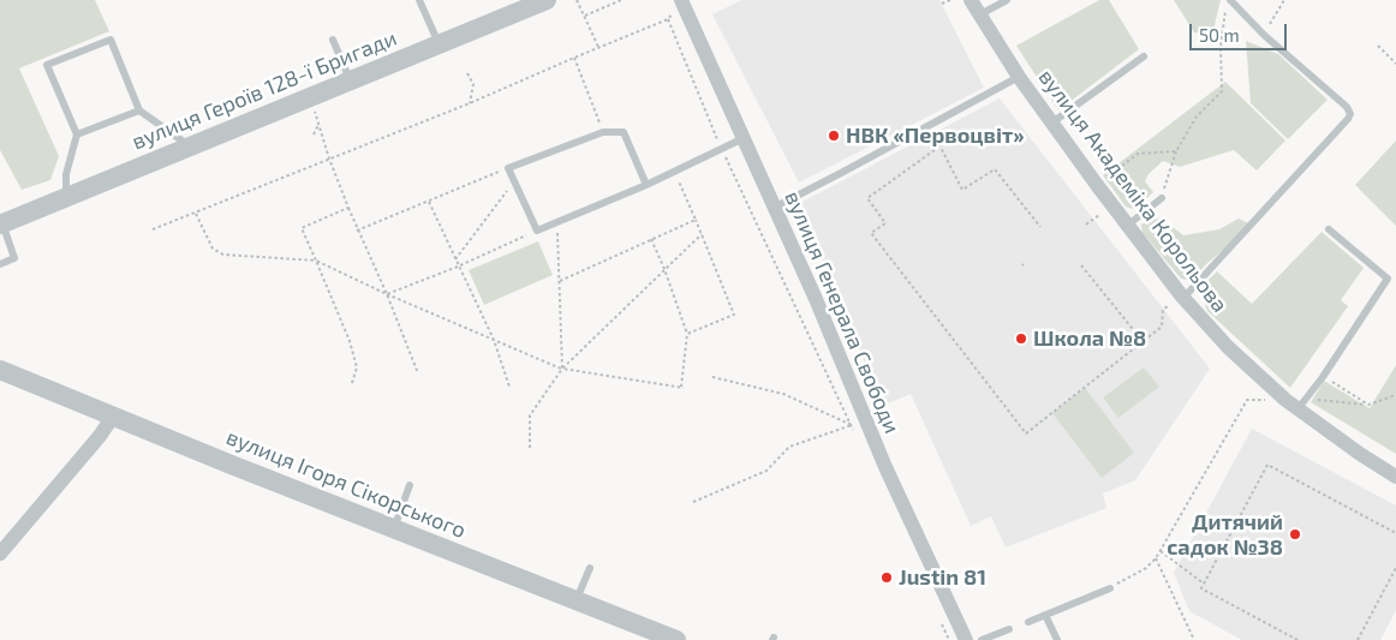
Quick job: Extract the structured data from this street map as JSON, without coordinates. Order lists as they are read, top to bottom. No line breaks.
{"streets":{"street":["вулиця Героїв 128-ї Бригади","вулиця Академіка Корольова","вулиця Генерала Свободи","вулиця Ігоря Сікорського"]},"places":["НВК «Первоцвіт»","Школа №8","Дитячий садок №38","Justin 81"],"scale_bar":"50 m"}
